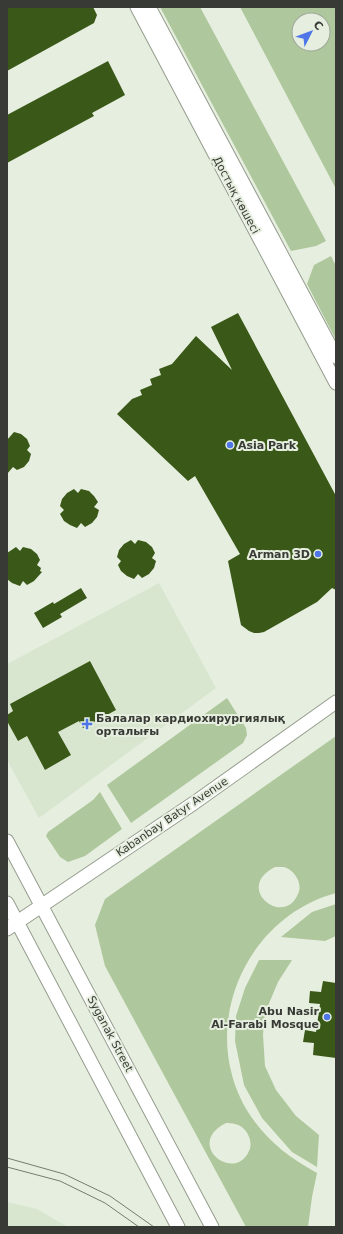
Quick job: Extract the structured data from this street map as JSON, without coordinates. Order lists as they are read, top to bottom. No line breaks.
{"streets":{"main road":["Достық көшесі","Kabanbay Batyr Avenue","Syganak Street"]},"crossings":[["Kabanbay Batyr Avenue","Syganak Street"]],"places":{"other":["Asia Park","Arman 3D","Abu Nasir Al-Farabi Mosque"],"health":["Балалар кардиохирургиялық орталығы"]},"north":"top right"}
